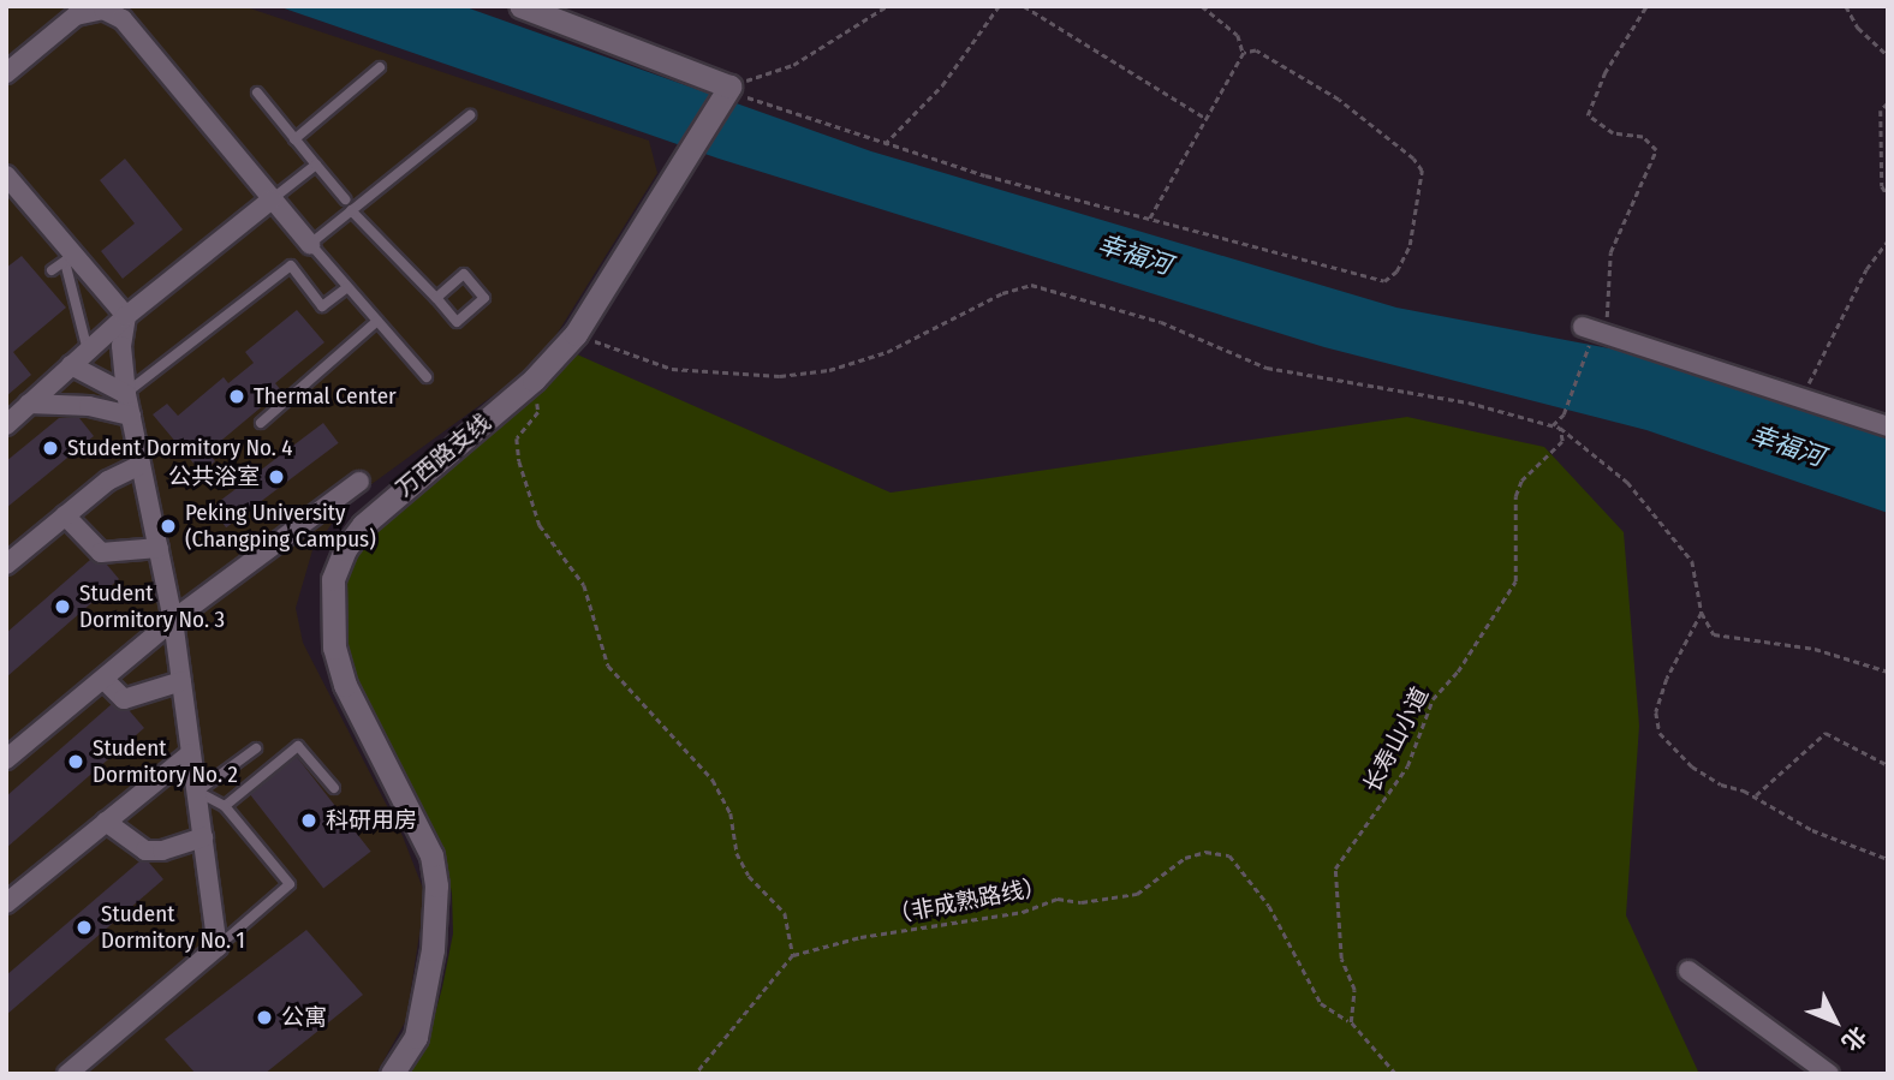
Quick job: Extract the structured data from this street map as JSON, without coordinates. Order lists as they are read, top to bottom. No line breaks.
{"streets":{"street":["万西路支线"],"path":["长寿山小道","（非成熟路线）"]},"crossings":[["长寿山小道","（非成熟路线）"]],"water":["幸福河"],"places":["Thermal Center","Student Dormitory No. 4","公共浴室","Peking University (Changping Campus)","Student Dormitory No. 3","Student Dormitory No. 2","科研用房","Student Dormitory No. 1","公寓"],"north":"bottom right"}
